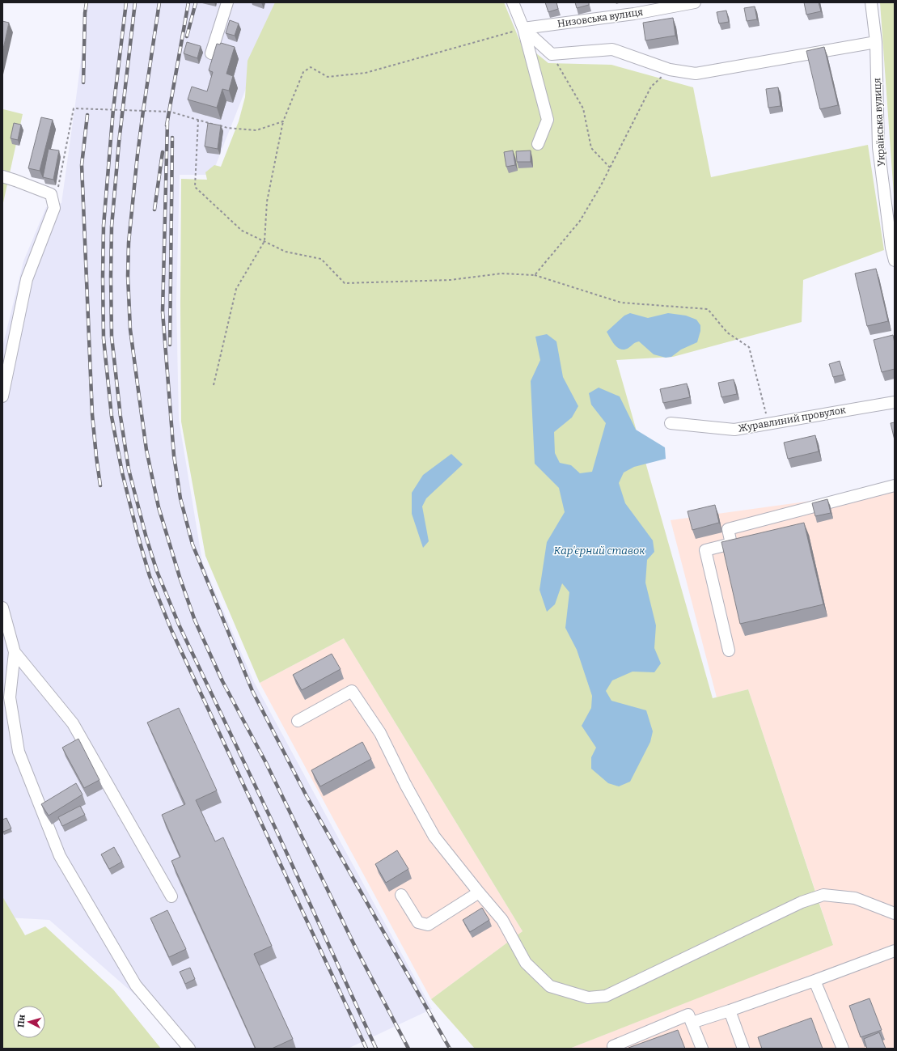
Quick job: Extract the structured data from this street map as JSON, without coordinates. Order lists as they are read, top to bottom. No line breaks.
{"streets":{"street":["Низовська вулиця","Українська вулиця","Журавлиний провулок"]},"water":["Кар'єрний ставок"],"north":"left"}
